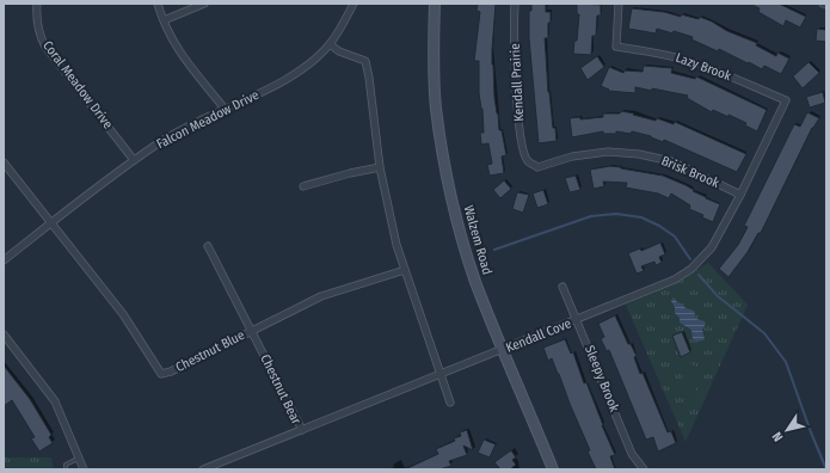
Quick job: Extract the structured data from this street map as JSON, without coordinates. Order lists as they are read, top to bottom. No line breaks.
{"streets":{"street":["Lazy Brook","Kendall Prairie","Coral Meadow Drive","Falcon Meadow Drive","Brisk Brook","Walzem Road","Kendall Cove","Chestnut Blue","Sleepy Brook","Chestnut Bear"]},"crossings":[["Lazy Brook","Kendall Cove"],["Kendall Prairie","Brisk Brook"],["Coral Meadow Drive","Falcon Meadow Drive"],["Falcon Meadow Drive","Chestnut Blue"],["Brisk Brook","Kendall Cove"],["Walzem Road","Kendall Cove"],["Kendall Cove","Sleepy Brook"],["Kendall Cove","Chestnut Bear"],["Chestnut Blue","Chestnut Bear"]],"north":"bottom left"}
